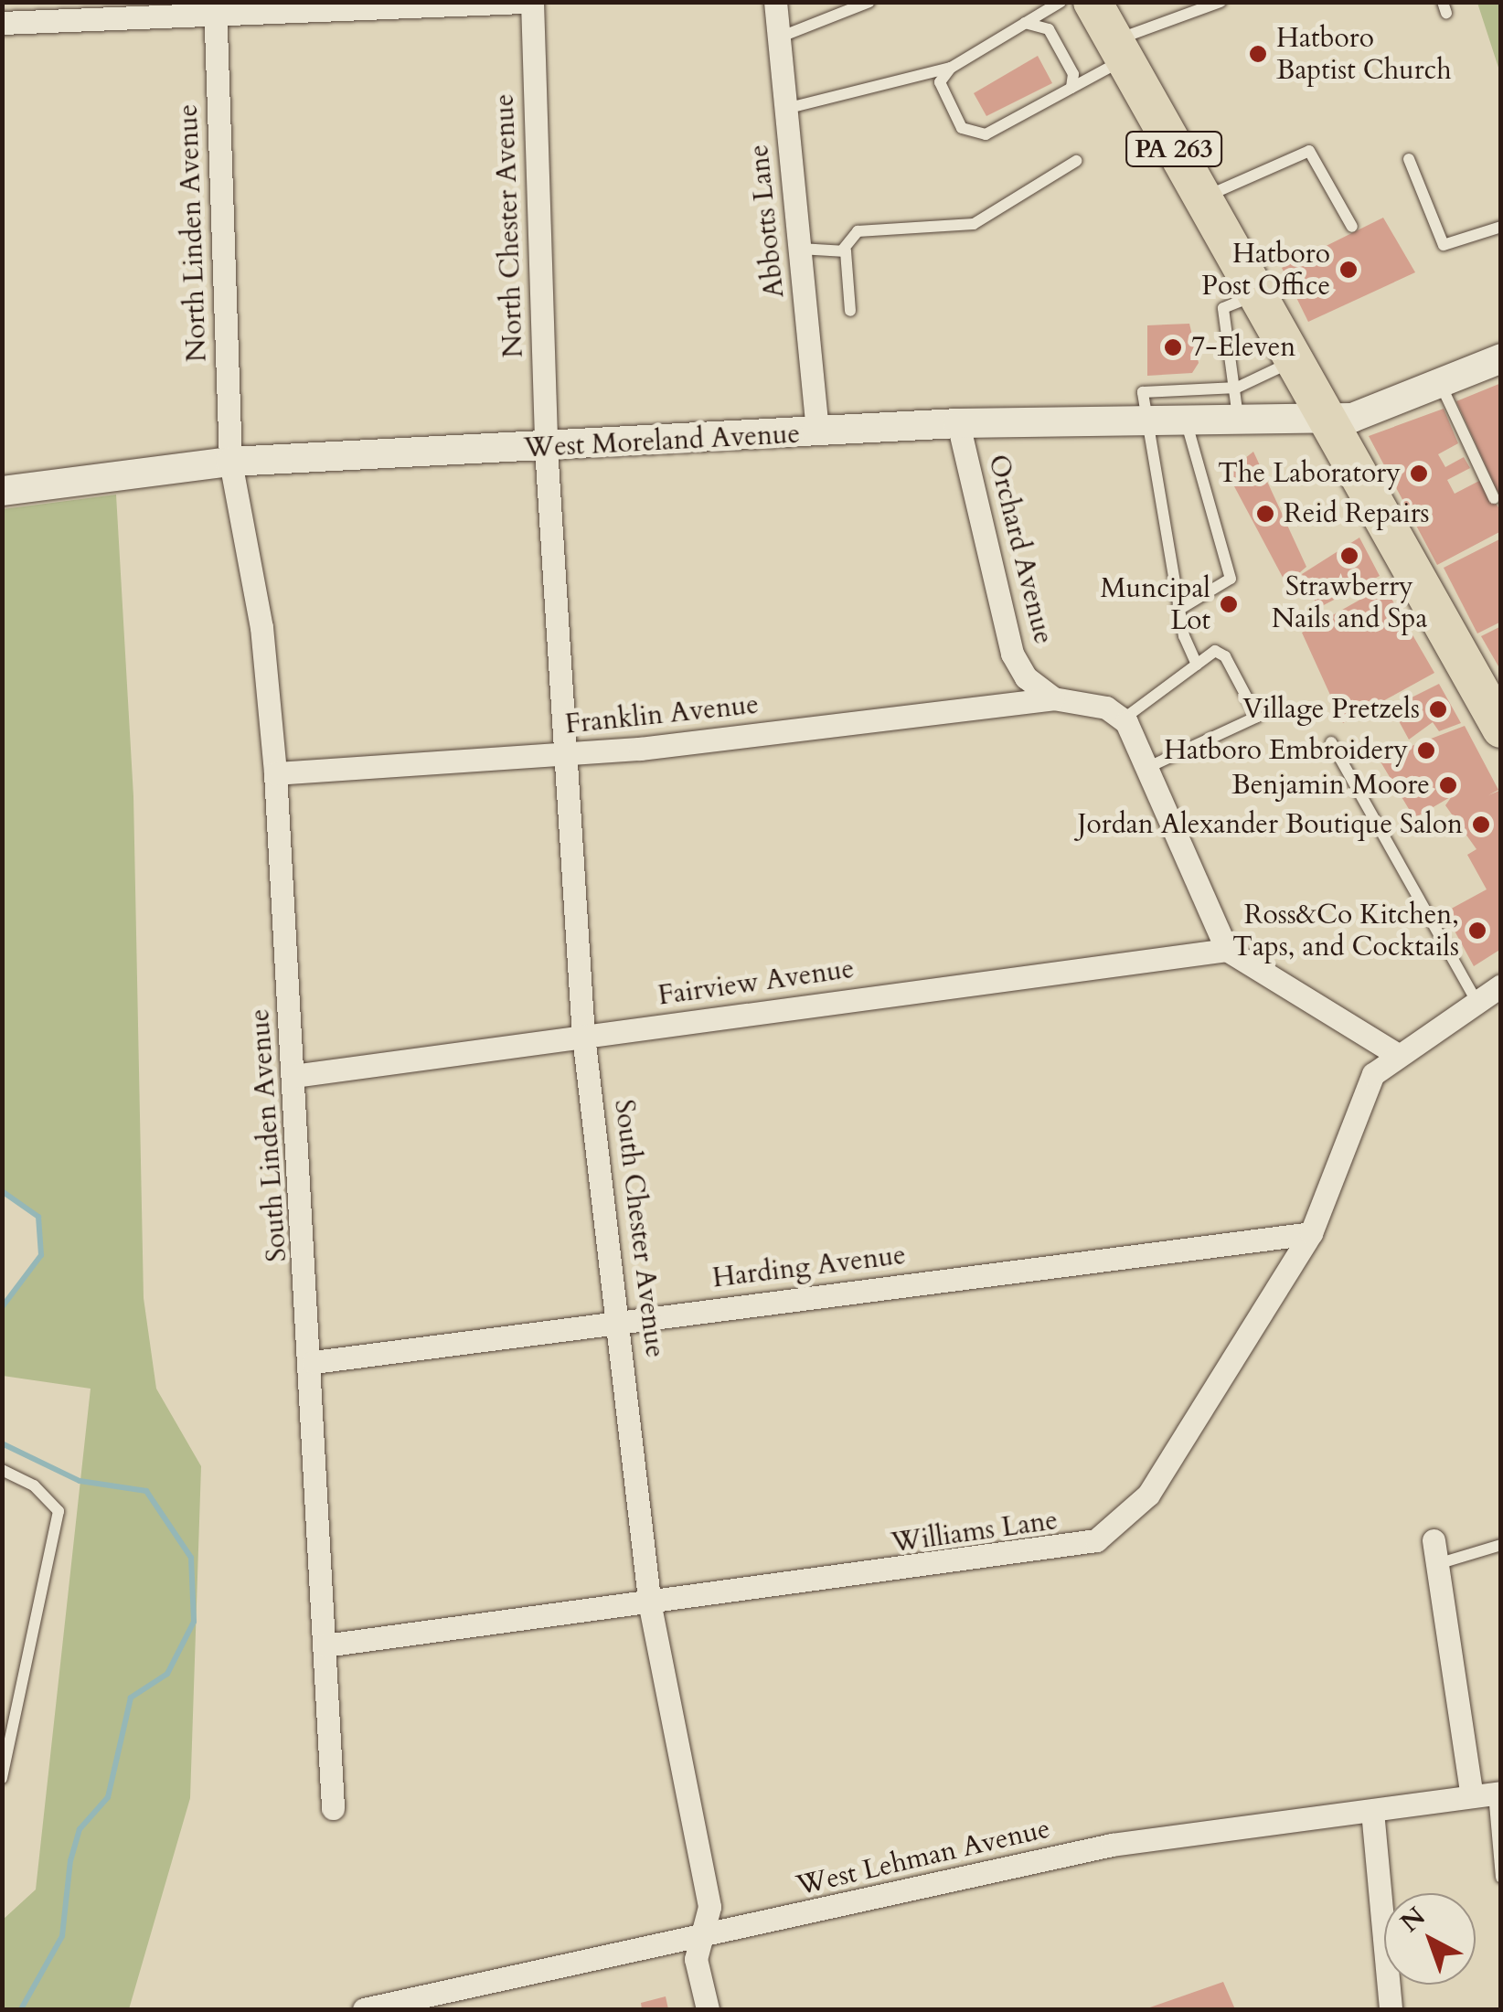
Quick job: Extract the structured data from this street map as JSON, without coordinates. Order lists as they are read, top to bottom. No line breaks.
{"streets":{"highway":["PA 263"],"street":["Abbotts Lane","North Chester Avenue","North Linden Avenue","West Moreland Avenue","Orchard Avenue","Franklin Avenue","Fairview Avenue","South Linden Avenue","South Chester Avenue","Harding Avenue","Williams Lane","West Lehman Avenue"]},"crossings":[["PA 263","West Moreland Avenue"],["Abbotts Lane","West Moreland Avenue"],["North Chester Avenue","West Moreland Avenue"],["North Chester Avenue","South Chester Avenue"],["North Linden Avenue","West Moreland Avenue"],["North Linden Avenue","South Linden Avenue"],["West Moreland Avenue","Orchard Avenue"],["West Moreland Avenue","South Linden Avenue"],["West Moreland Avenue","South Chester Avenue"],["Orchard Avenue","Franklin Avenue"],["Franklin Avenue","South Linden Avenue"],["Franklin Avenue","South Chester Avenue"],["Fairview Avenue","South Linden Avenue"],["Fairview Avenue","South Chester Avenue"],["South Linden Avenue","Harding Avenue"],["South Linden Avenue","Williams Lane"],["South Chester Avenue","Harding Avenue"],["South Chester Avenue","Williams Lane"],["South Chester Avenue","West Lehman Avenue"],["Harding Avenue","Williams Lane"]],"places":["Hatboro Baptist Church","Hatboro Post Office","7-Eleven","The Laboratory","Reid Repairs","Strawberry Nails and Spa","Muncipal Lot","Village Pretzels","Hatboro Embroidery","Benjamin Moore","Jordan Alexander Boutique Salon","Ross&Co Kitchen, Taps, and Cocktails"],"north":"top left"}
